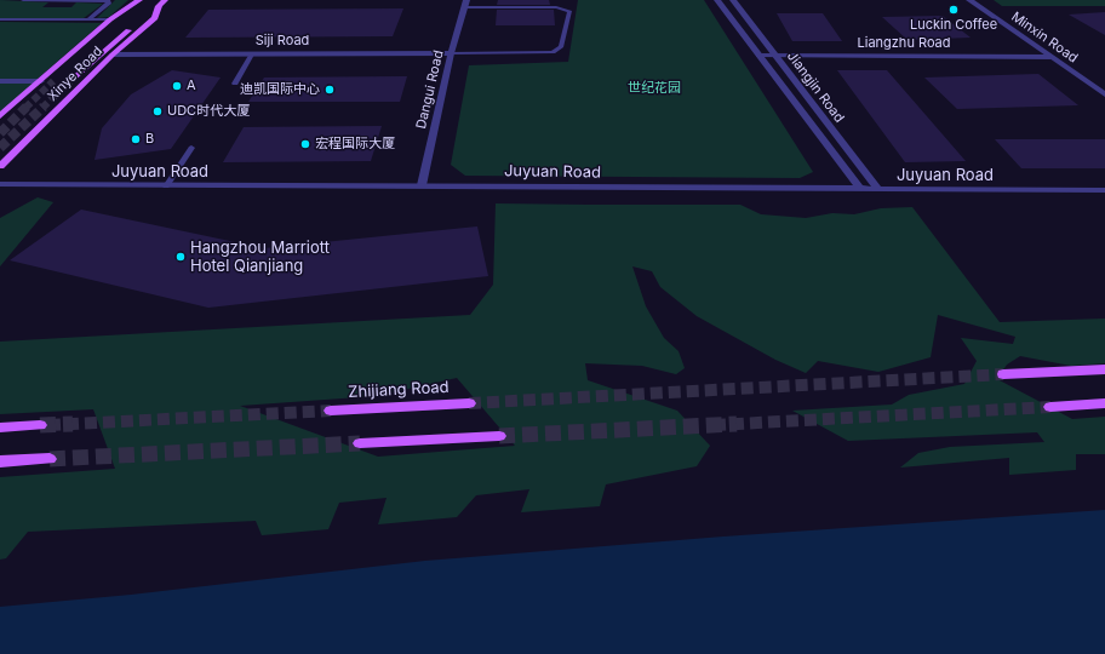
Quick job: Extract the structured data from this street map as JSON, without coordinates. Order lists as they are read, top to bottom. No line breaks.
{"streets":{"main road":["Xinye Road","Zhijiang Road"],"street":["Minxin Road","Siji Road","Liangzhu Road","Jiangjin Road","Dangui Road","Juyuan Road"]},"crossings":[["Minxin Road","Liangzhu Road"],["Siji Road","Xinye Road"],["Siji Road","Dangui Road"],["Liangzhu Road","Jiangjin Road"],["Jiangjin Road","Juyuan Road"],["Dangui Road","Juyuan Road"]],"parks":["世纪花园"],"places":["Luckin Coffee","A","迪凯国际中心","UDC时代大厦","B","宏程国际大厦","Hangzhou Marriott Hotel Qianjiang"]}
